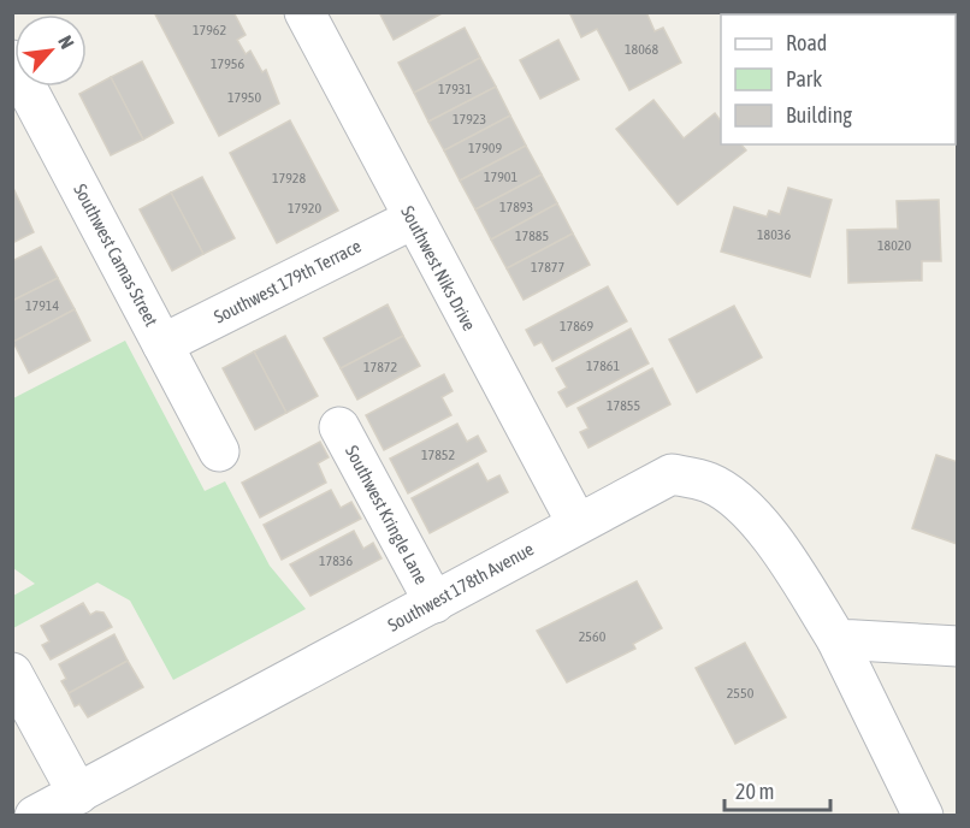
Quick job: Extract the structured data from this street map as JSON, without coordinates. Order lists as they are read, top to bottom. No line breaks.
{"streets":{"street":["Southwest Camas Street","Southwest Niks Drive","Southwest 179th Terrace","Southwest Kringle Lane","Southwest 178th Avenue"]},"crossings":[["Southwest Camas Street","Southwest 179th Terrace"],["Southwest Niks Drive","Southwest 179th Terrace"],["Southwest Niks Drive","Southwest 178th Avenue"],["Southwest Kringle Lane","Southwest 178th Avenue"]],"house_numbers":["17962","18068","17956","17931","17950","17923","17909","17901","17928","17893","17920","18036","17885","18020","17877","17914","17869","17861","17872","17855","17852","17836","2560","2550"],"legend":["Road","Park","Building"],"scale_bar":"20 m","north":"top right"}
